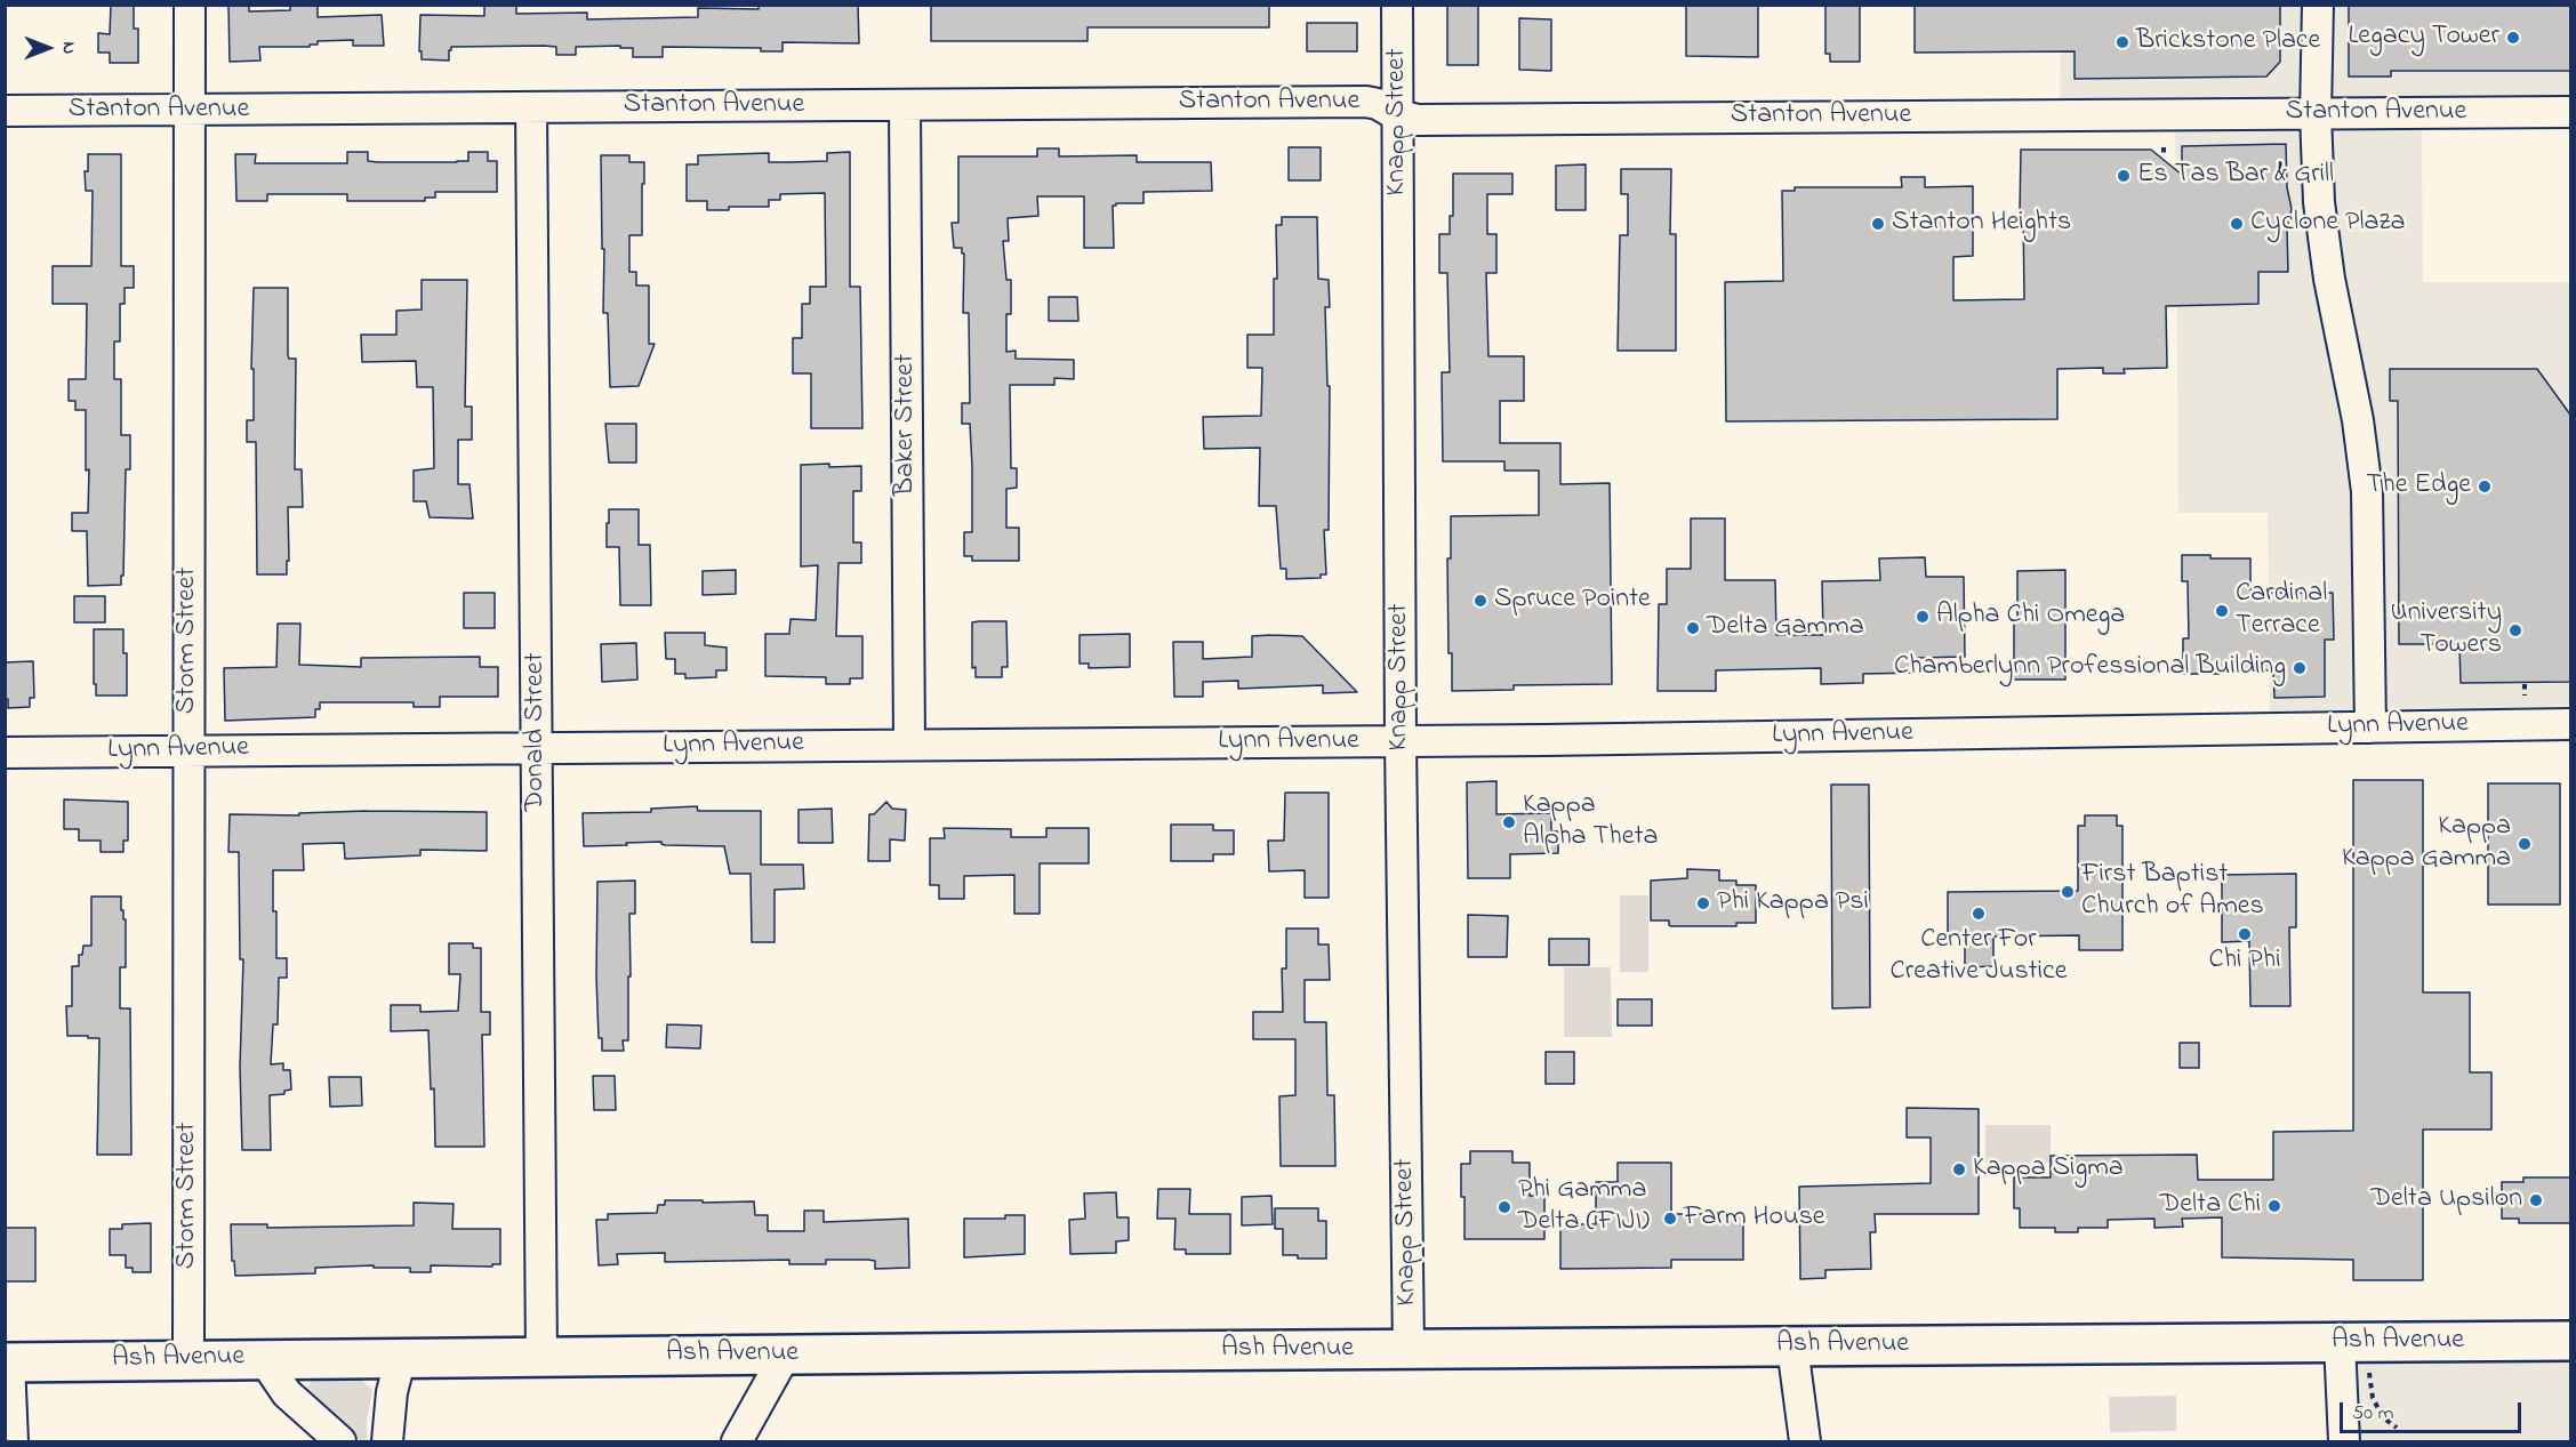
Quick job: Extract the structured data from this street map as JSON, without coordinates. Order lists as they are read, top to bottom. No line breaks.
{"streets":{"street":["Stanton Avenue","Knapp Street","Baker Street","Storm Street","Lynn Avenue","Donald Street","Ash Avenue"]},"crossings":[["Stanton Avenue","Knapp Street"],["Stanton Avenue","Baker Street"],["Stanton Avenue","Storm Street"],["Stanton Avenue","Donald Street"],["Knapp Street","Lynn Avenue"],["Knapp Street","Ash Avenue"],["Baker Street","Lynn Avenue"],["Storm Street","Lynn Avenue"],["Storm Street","Ash Avenue"],["Lynn Avenue","Donald Street"],["Donald Street","Ash Avenue"]],"places":["Legacy Tower","Brickstone Place","Es Tas Bar & Grill","Stanton Heights","Cyclone Plaza","The Edge","Spruce Pointe","Cardinal Terrace","Alpha Chi Omega","Delta Gamma","University Towers","Chamberlynn Professional Building","Kappa Alpha Theta","Kappa Kappa Gamma","First Baptist Church of Ames","Phi Kappa Psi","Center For Creative Justice","Chi Phi","Kappa Sigma","Delta Upsilon","Delta Chi","Phi Gamma Delta (FIJI)","Farm House"],"scale_bar":"50 m","north":"right"}
